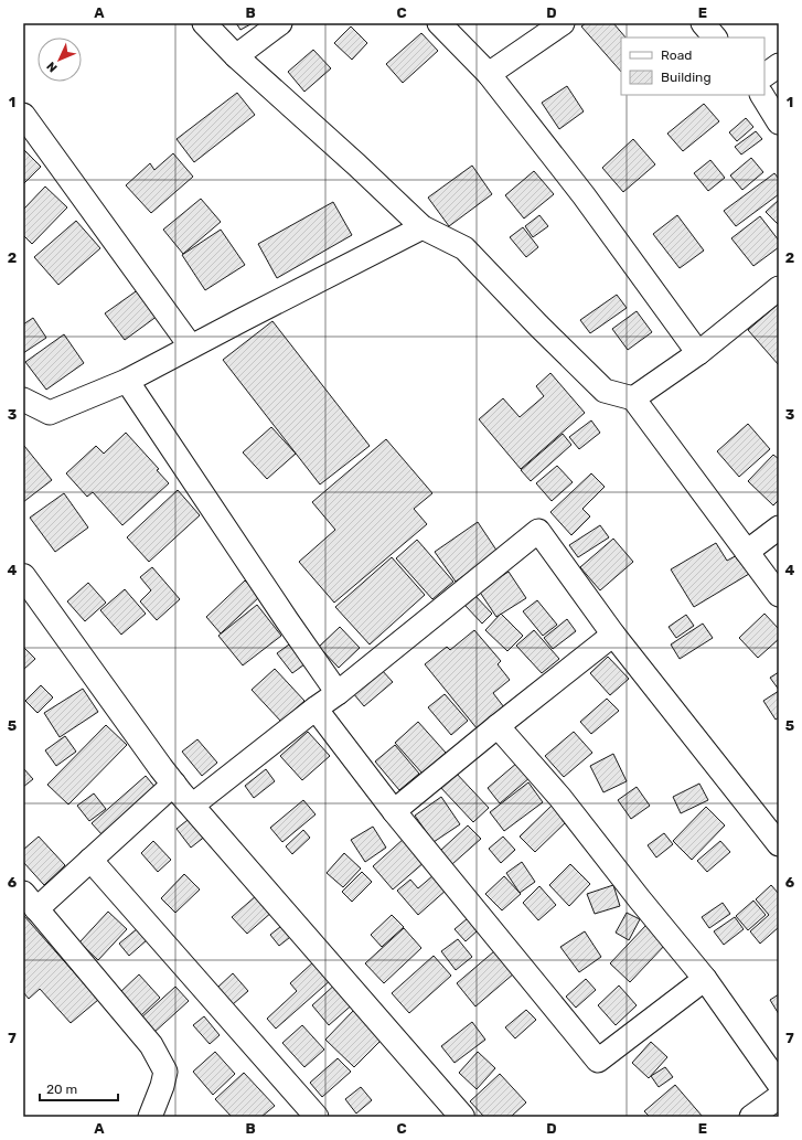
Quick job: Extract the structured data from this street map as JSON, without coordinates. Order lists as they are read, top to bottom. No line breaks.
{"legend":["Road","Building"],"scale_bar":"20 m","north":"bottom left","grid":{"columns":["A","B","C","D","E"],"rows":["1","2","3","4","5","6","7"]}}
